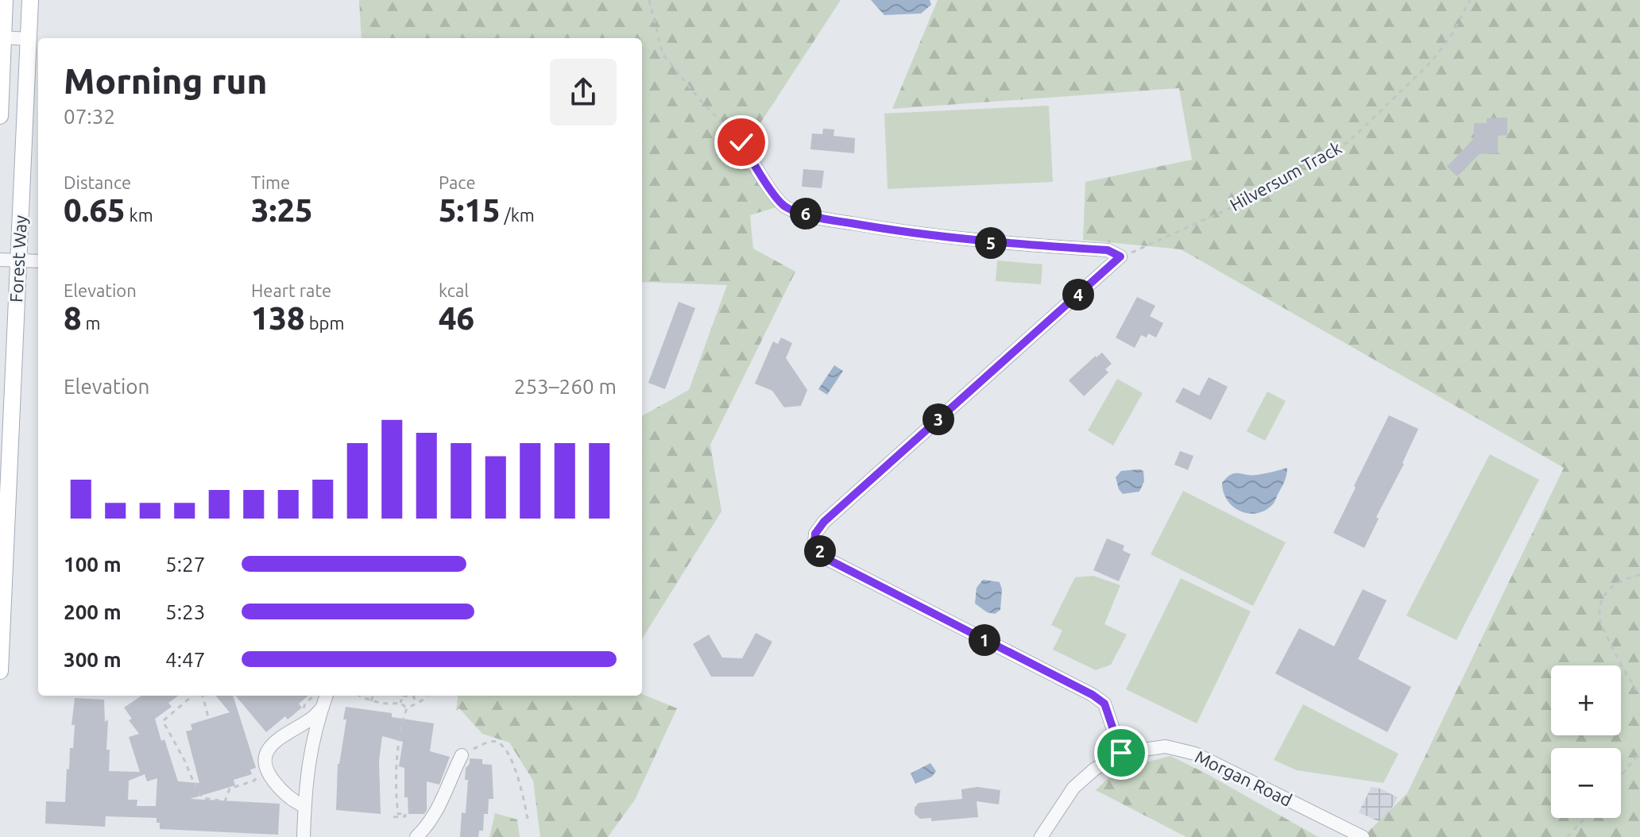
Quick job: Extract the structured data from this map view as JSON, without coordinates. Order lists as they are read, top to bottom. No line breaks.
{"streets":{"main road":["Forest Way"],"street":["Morgan Road"],"path":["Hilversum Track"]},"page":{"heading":["Morning run","07:32"],"stats":[["Distance","0.65 km"],["Time","3:25"],["Pace","5:15 /km"],["Elevation","8 m"],["Heart rate","138 bpm"],["kcal","46"]],"pins":["6","5","4","3","2","1"],"chart":["Elevation","253–260 m"],"list":[{"name":"100 m","note":"5:27"},{"name":"200 m","note":"5:23"},{"name":"300 m","note":"4:47"}],"map_buttons":["+","−"]}}
